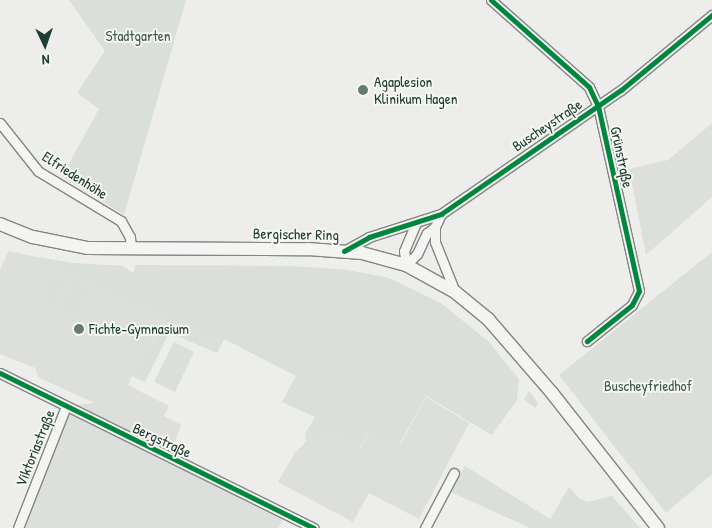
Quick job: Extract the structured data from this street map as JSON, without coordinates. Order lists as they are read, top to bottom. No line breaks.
{"streets":{"main road":["Bergischer Ring"],"street":["Buscheystraße","Grünstraße","Elfriedenhöhe","Bergstraße","Viktoriastraße"]},"crossings":[["Buscheystraße","Grünstraße"],["Buscheystraße","Bergischer Ring"],["Elfriedenhöhe","Bergischer Ring"],["Bergstraße","Viktoriastraße"]],"parks":["Stadtgarten","Buscheyfriedhof"],"places":["Agaplesion Klinikum Hagen","Fichte-Gymnasium"],"north":"bottom"}
